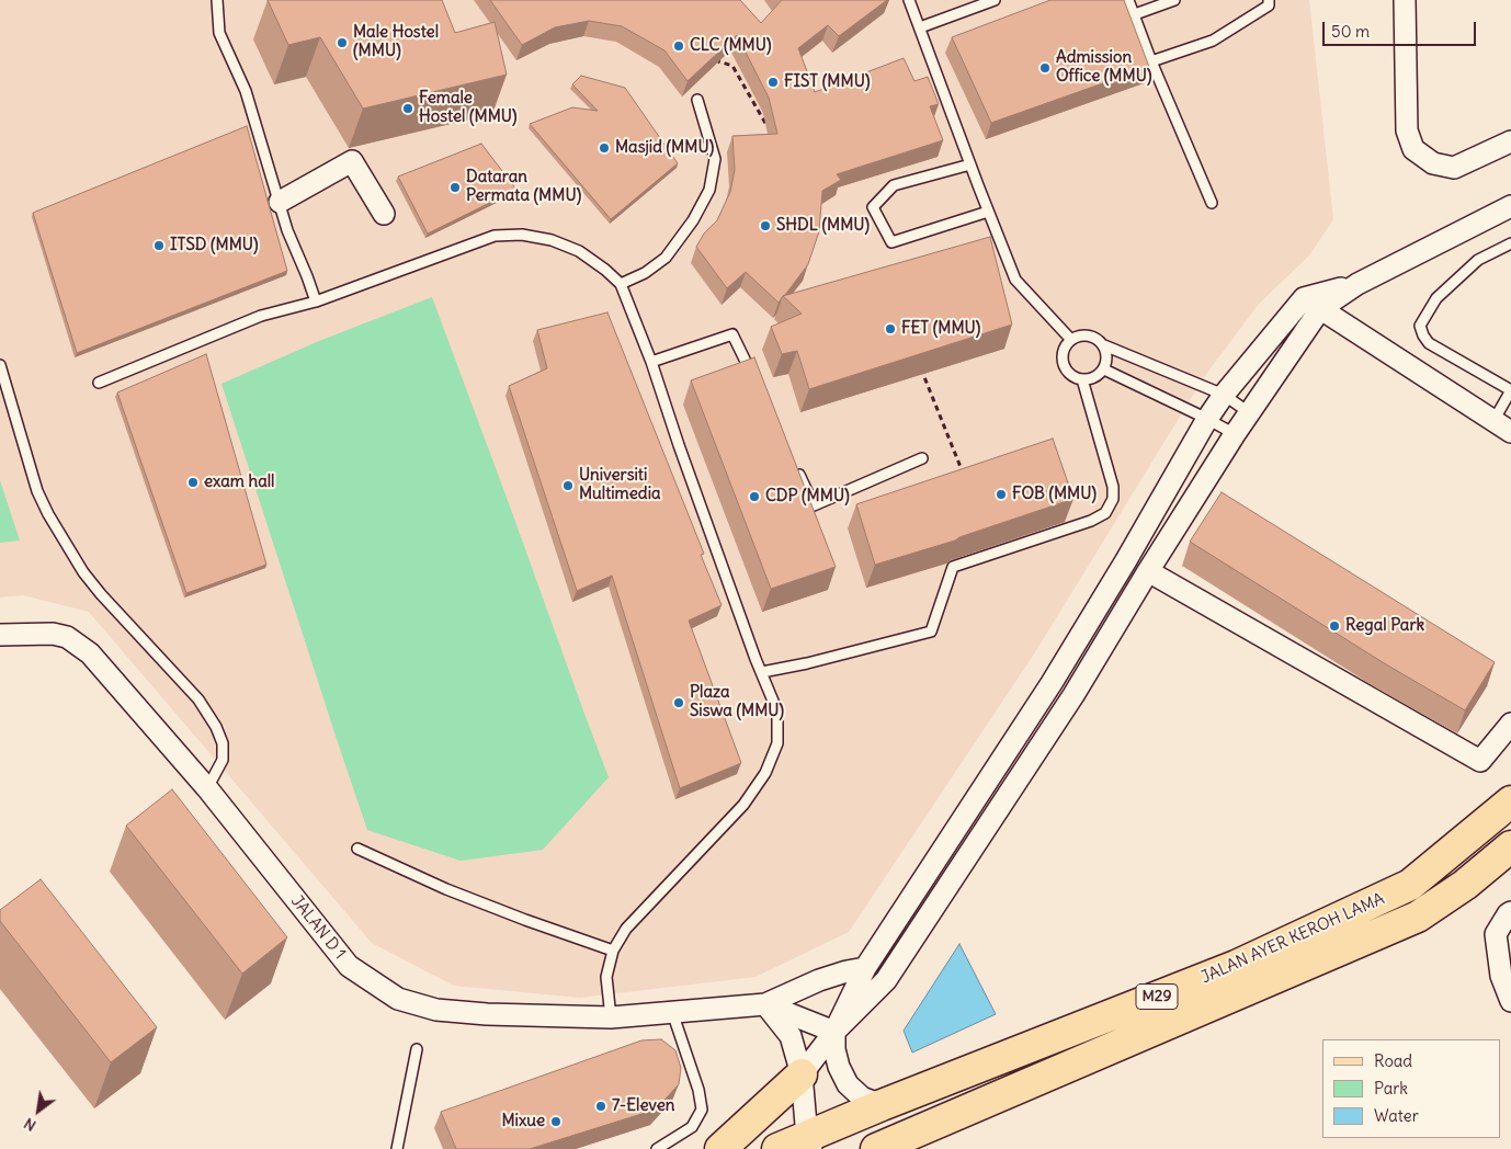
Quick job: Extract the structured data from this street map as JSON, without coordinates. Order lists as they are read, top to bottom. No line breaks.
{"streets":{"main road":["JALAN AYER KEROH LAMA","M29"],"street":["JALAN D 1"]},"places":["Male Hostel (MMU)","CLC (MMU)","Admission Office (MMU)","FIST (MMU)","Female Hostel (MMU)","Masjid (MMU)","Dataran Permata (MMU)","SHDL (MMU)","ITSD (MMU)","FET (MMU)","exam hall","Universiti Multimedia","FOB (MMU)","CDP (MMU)","Regal Park","Plaza Siswa (MMU)","7-Eleven","Mixue"],"legend":["Road","Park","Water"],"scale_bar":"50 m","north":"bottom left"}
